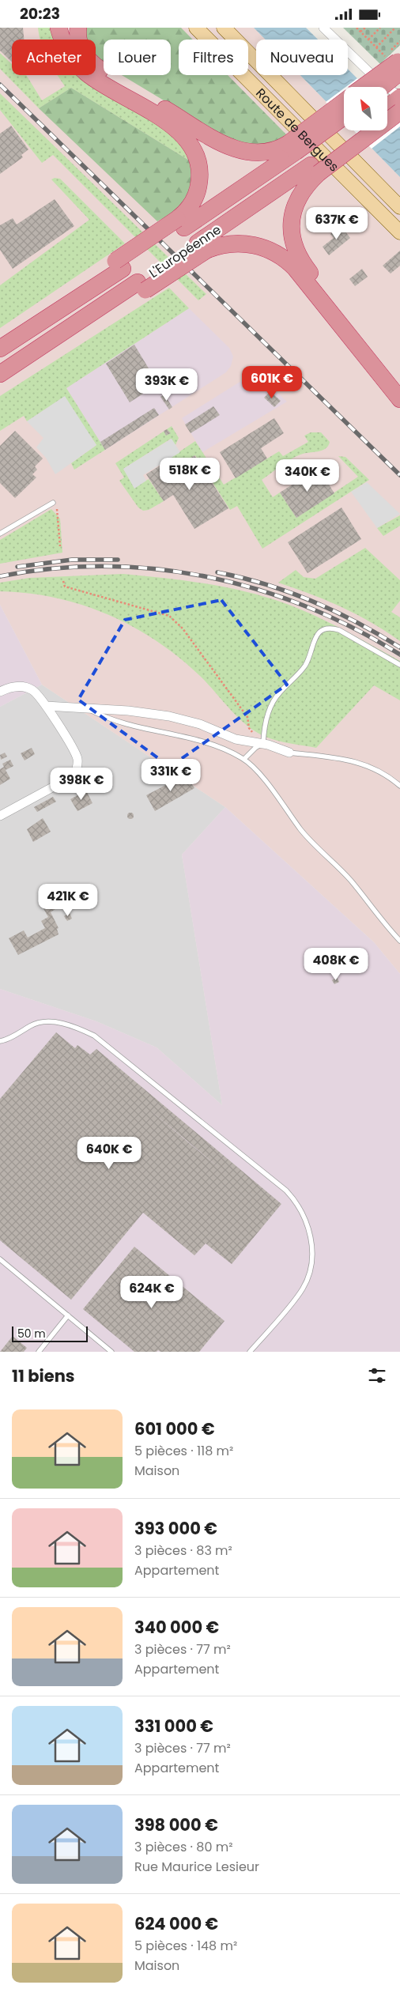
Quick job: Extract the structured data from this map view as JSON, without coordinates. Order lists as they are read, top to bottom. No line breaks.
{"streets":{"highway":["L'Européenne"],"main road":["Route de Bergues"]},"scale_bar":"50 m","north":"top left","page":{"status":"20:23","chip":["Acheter","Louer","Filtres","Nouveau"],"price":["637K €","601K €","393K €","518K €","340K €","331K €","398K €","421K €","408K €","640K €","624K €"],"scale":"50 m","heading":"11 biens","list":[{"name":"601 000 €","note":"5 pièces · 118 m² · Maison"},{"name":"393 000 €","note":"3 pièces · 83 m² · Appartement"},{"name":"340 000 €","note":"3 pièces · 77 m² · Appartement"},{"name":"331 000 €","note":"3 pièces · 77 m² · Appartement"},{"name":"398 000 €","note":"3 pièces · 80 m² · Rue Maurice Lesieur"},{"name":"624 000 €","note":"5 pièces · 148 m² · Maison"}]}}
